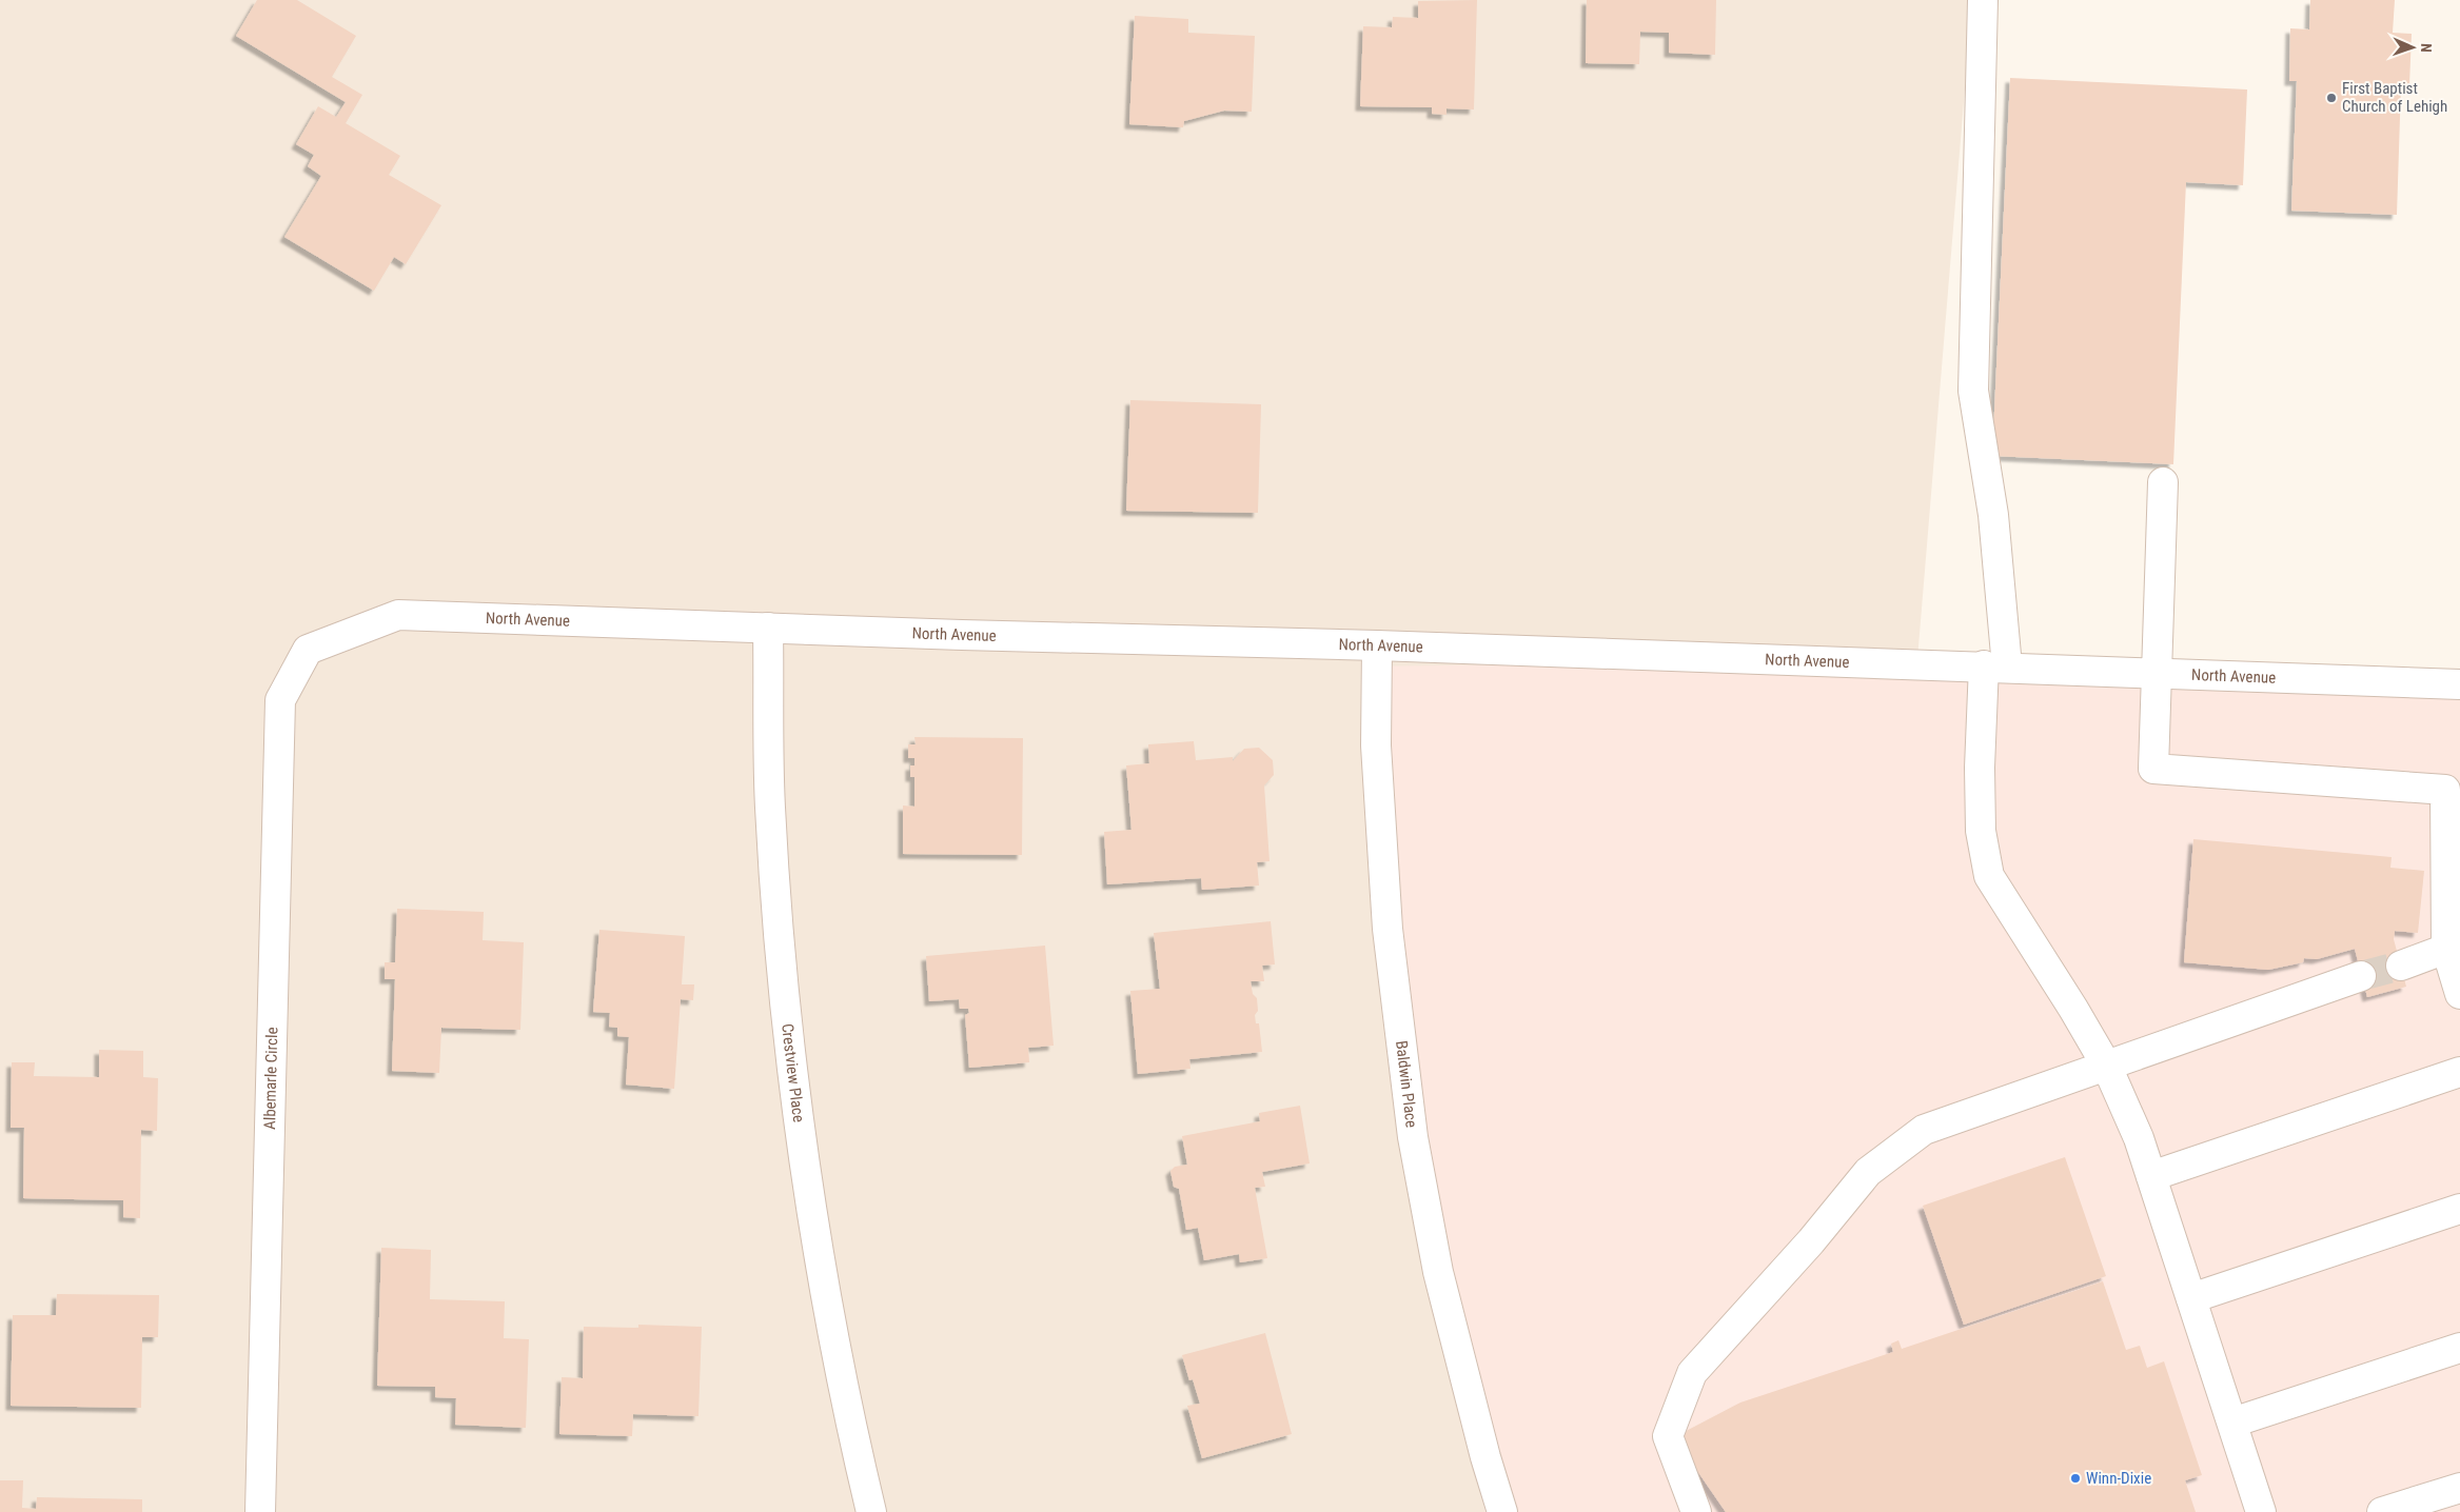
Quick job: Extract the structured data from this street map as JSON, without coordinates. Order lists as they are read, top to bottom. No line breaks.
{"streets":{"street":["North Avenue","Crestview Place","Albemarle Circle","Baldwin Place"]},"crossings":[["North Avenue","Crestview Place"],["North Avenue","Albemarle Circle"],["North Avenue","Baldwin Place"]],"places":["First Baptist Church of Lehigh","Winn-Dixie"],"north":"right"}
